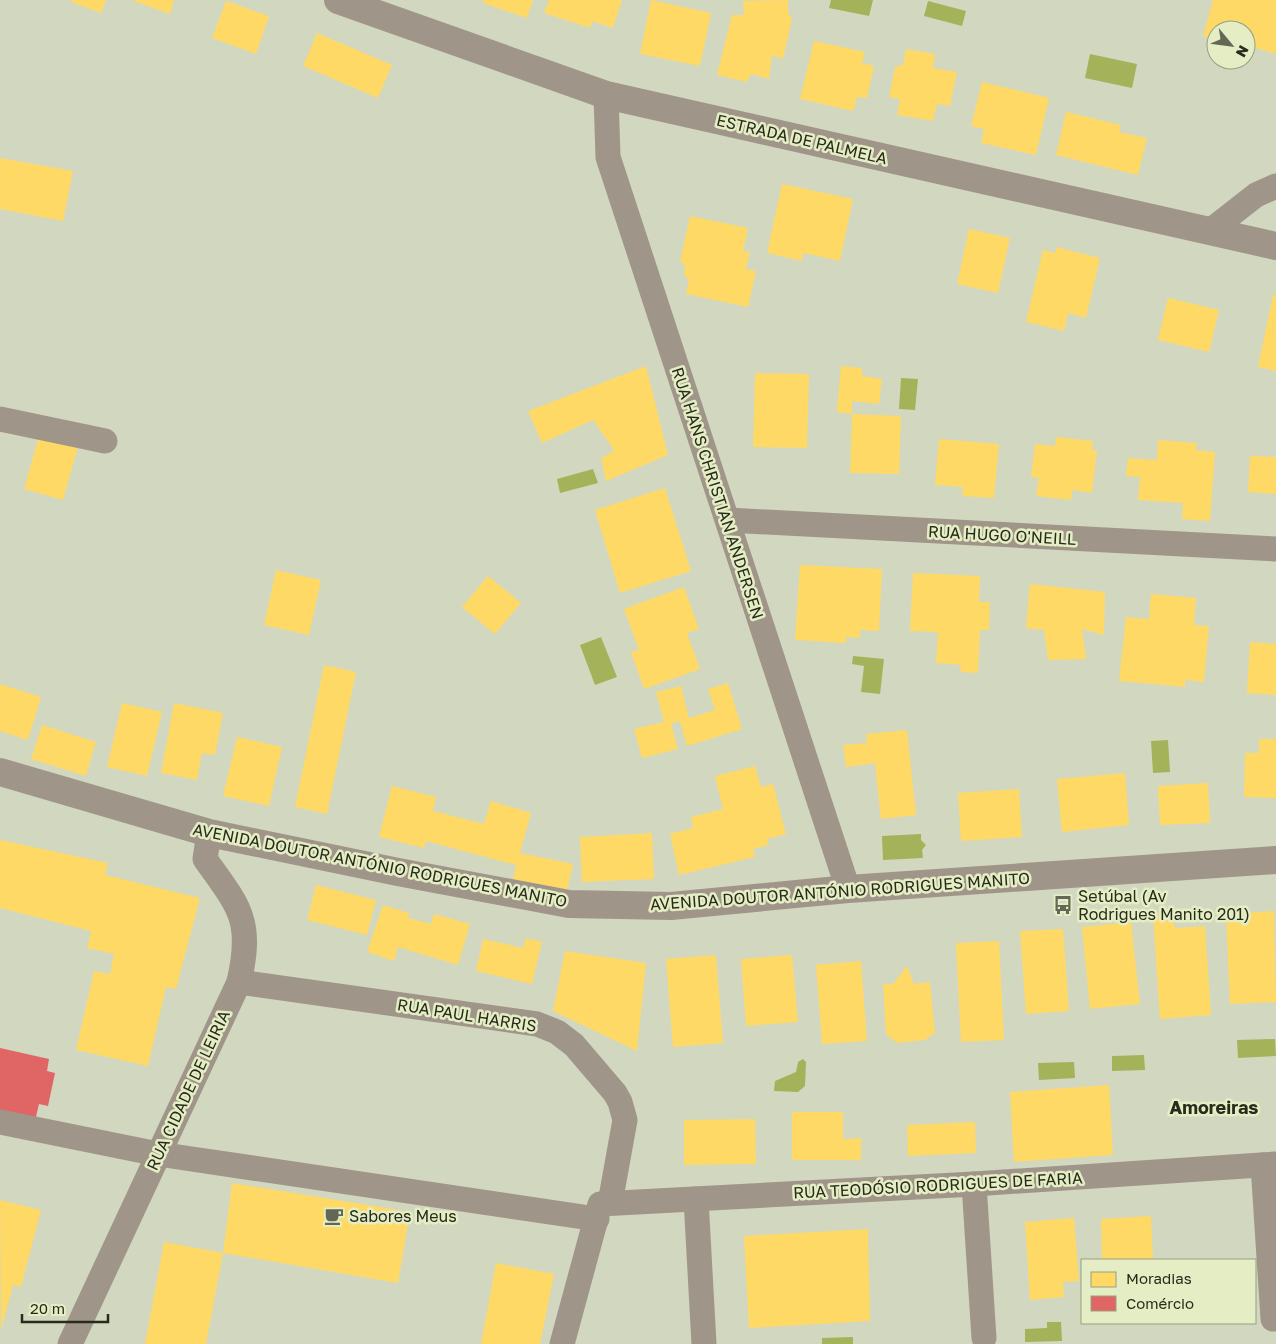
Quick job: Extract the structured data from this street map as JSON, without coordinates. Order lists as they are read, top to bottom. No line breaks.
{"streets":{"street":["ESTRADA DE PALMELA","RUA HANS CHRISTIAN ANDERSEN","RUA HUGO O'NEILL","AVENIDA DOUTOR ANTÓNIO RODRIGUES MANITO","RUA PAUL HARRIS","RUA CIDADE DE LEIRIA","RUA TEODÓSIO RODRIGUES DE FARIA"]},"crossings":[["ESTRADA DE PALMELA","RUA HANS CHRISTIAN ANDERSEN"],["RUA HANS CHRISTIAN ANDERSEN","RUA HUGO O'NEILL"],["RUA HANS CHRISTIAN ANDERSEN","AVENIDA DOUTOR ANTÓNIO RODRIGUES MANITO"],["AVENIDA DOUTOR ANTÓNIO RODRIGUES MANITO","RUA CIDADE DE LEIRIA"],["RUA PAUL HARRIS","RUA CIDADE DE LEIRIA"],["RUA PAUL HARRIS","RUA TEODÓSIO RODRIGUES DE FARIA"],["RUA CIDADE DE LEIRIA","RUA TEODÓSIO RODRIGUES DE FARIA"]],"districts":["Amoreiras"],"places":{"bus stop":["Setúbal (Av Rodrigues Manito 201)"],"cafe":["Sabores Meus"]},"legend":["Moradias","Comércio"],"scale_bar":"20 m","north":"bottom right"}
